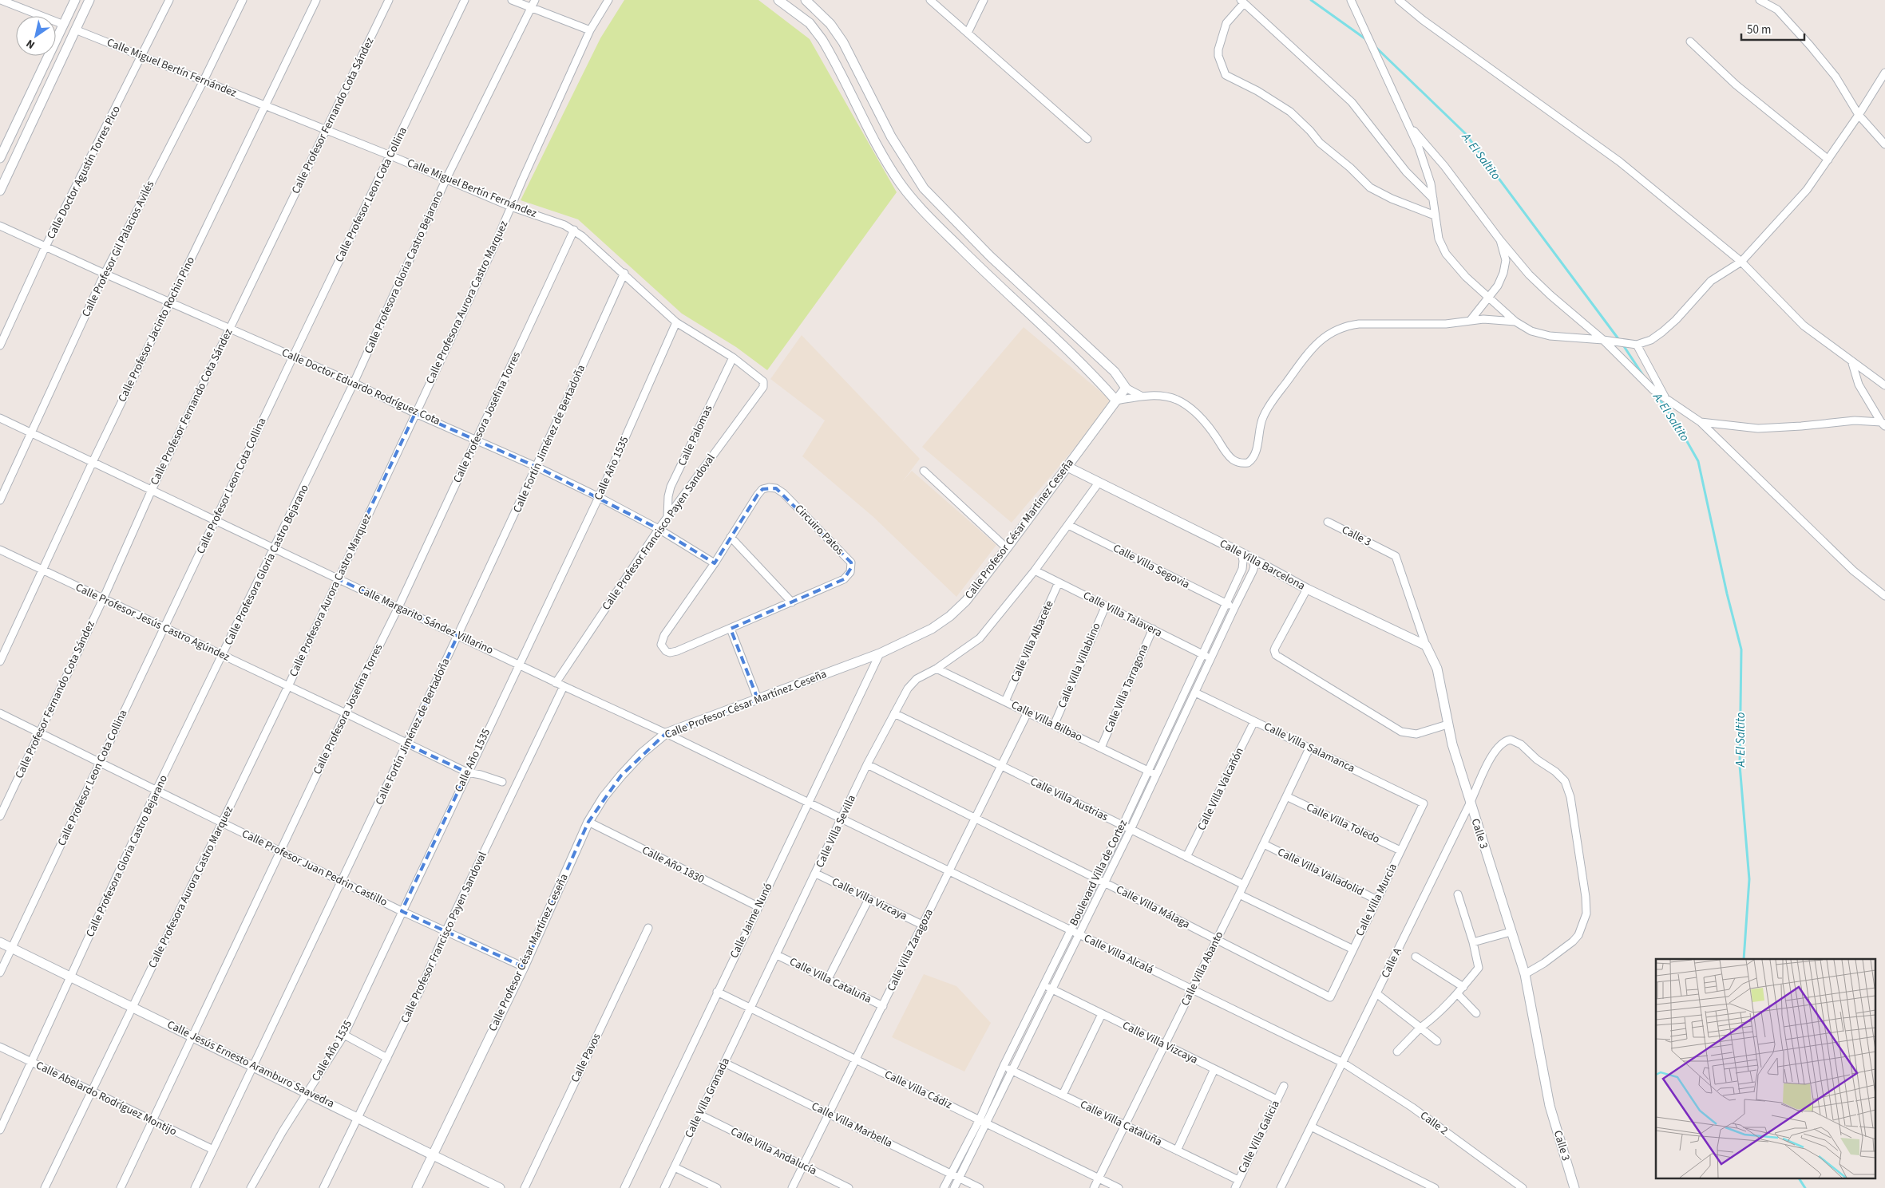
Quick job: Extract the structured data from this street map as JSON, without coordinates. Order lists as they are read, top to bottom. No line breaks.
{"streets":{"street":["Calle Miguel Bertín Fernández","Calle Profesor Fernando Cota Sández","Calle Doctor Agustín Torres Pico","Calle Profesor Leon Cota Collina","Calle Profesor Gil Palacios Avilés","Calle Profesora Gloria Castro Bejarano","Calle Profesora Aurora Castro Marquez","Calle Profesor Jacinto Rochin Pino","Calle Doctor Eduardo Rodríguez Cota","Calle Profesora Josefina Torres","Calle Palomas","Calle Fortín Jiménez de Bertadoña","Calle Año 1535","Calle Profesor César Martínez Ceseña","Circuiro Patos","Calle Profesor Francisco Payen Sandoval","Calle 3","Calle Villa Barcelona","Calle Villa Segovia","Calle Villa Talavera","Calle Margarito Sández Villarino","Calle Profesor Jesús Castro Agúndez","Calle Villa Albacete","Calle Villa Villablino","Calle Villa Tarragona","Calle Villa Bilbao","Calle Villa Salamanca","Calle Villa Valcañón","Calle Villa Austrias","Calle Villa Toledo","Calle Villa Sevilla","Calle Año 1830","Calle Profesor Juan Pedrin Castillo","Calle Villa Valladolid","Boulevard Villa de Cortez","Calle Villa Vizcaya","Calle Villa Murcia","Calle Villa Málaga","Calle Jaime Nunó","Calle Villa Zaragoza","Calle Villa Alcalá","Calle A","Calle Villa Abanto","Calle Villa Cataluña","Calle Pavos","Calle Jesús Ernesto Aramburo Saavedra","Calle Villa Cádiz","Calle Villa Granada","Calle Abelardo Rodríguez Montijo","Calle 2","Calle Villa Marbella","Calle Villa Galicia","Calle Villa Andalucía"]},"crossings":[["Calle Miguel Bertín Fernández","Calle Profesor Fernando Cota Sández"],["Calle Miguel Bertín Fernández","Calle Doctor Agustín Torres Pico"],["Calle Miguel Bertín Fernández","Calle Profesor Leon Cota Collina"],["Calle Miguel Bertín Fernández","Calle Profesor Gil Palacios Avilés"],["Calle Miguel Bertín Fernández","Calle Profesora Gloria Castro Bejarano"],["Calle Miguel Bertín Fernández","Calle Profesora Aurora Castro Marquez"],["Calle Miguel Bertín Fernández","Calle Profesor Jacinto Rochin Pino"],["Calle Miguel Bertín Fernández","Calle Profesora Josefina Torres"],["Calle Miguel Bertín Fernández","Calle Palomas"],["Calle Miguel Bertín Fernández","Calle Fortín Jiménez de Bertadoña"],["Calle Miguel Bertín Fernández","Calle Año 1535"],["Calle Miguel Bertín Fernández","Calle Profesor Francisco Payen Sandoval"],["Calle Profesor Fernando Cota Sández","Calle Doctor Eduardo Rodríguez Cota"],["Calle Profesor Fernando Cota Sández","Calle Margarito Sández Villarino"],["Calle Profesor Fernando Cota Sández","Calle Profesor Jesús Castro Agúndez"],["Calle Profesor Fernando Cota Sández","Calle Profesor Juan Pedrin Castillo"],["Calle Doctor Agustín Torres Pico","Calle Doctor Eduardo Rodríguez Cota"],["Calle Profesor Leon Cota Collina","Calle Doctor Eduardo Rodríguez Cota"],["Calle Profesor Leon Cota Collina","Calle Margarito Sández Villarino"],["Calle Profesor Leon Cota Collina","Calle Profesor Jesús Castro Agúndez"],["Calle Profesor Leon Cota Collina","Calle Profesor Juan Pedrin Castillo"],["Calle Profesor Leon Cota Collina","Calle Jesús Ernesto Aramburo Saavedra"],["Calle Profesor Gil Palacios Avilés","Calle Doctor Eduardo Rodríguez Cota"],["Calle Profesor Gil Palacios Avilés","Calle Margarito Sández Villarino"],["Calle Profesora Gloria Castro Bejarano","Calle Doctor Eduardo Rodríguez Cota"],["Calle Profesora Gloria Castro Bejarano","Calle Margarito Sández Villarino"],["Calle Profesora Gloria Castro Bejarano","Calle Profesor Jesús Castro Agúndez"],["Calle Profesora Gloria Castro Bejarano","Calle Profesor Juan Pedrin Castillo"],["Calle Profesora Gloria Castro Bejarano","Calle Jesús Ernesto Aramburo Saavedra"],["Calle Profesora Gloria Castro Bejarano","Calle Abelardo Rodríguez Montijo"],["Calle Profesora Aurora Castro Marquez","Calle Doctor Eduardo Rodríguez Cota"],["Calle Profesora Aurora Castro Marquez","Calle Margarito Sández Villarino"],["Calle Profesora Aurora Castro Marquez","Calle Profesor Jesús Castro Agúndez"],["Calle Profesora Aurora Castro Marquez","Calle Profesor Juan Pedrin Castillo"],["Calle Profesora Aurora Castro Marquez","Calle Jesús Ernesto Aramburo Saavedra"],["Calle Profesora Aurora Castro Marquez","Calle Abelardo Rodríguez Montijo"],["Calle Profesor Jacinto Rochin Pino","Calle Doctor Eduardo Rodríguez Cota"],["Calle Profesor Jacinto Rochin Pino","Calle Margarito Sández Villarino"],["Calle Profesor Jacinto Rochin Pino","Calle Profesor Jesús Castro Agúndez"],["Calle Doctor Eduardo Rodríguez Cota","Calle Profesora Josefina Torres"],["Calle Doctor Eduardo Rodríguez Cota","Calle Fortín Jiménez de Bertadoña"],["Calle Doctor Eduardo Rodríguez Cota","Calle Año 1535"],["Calle Doctor Eduardo Rodríguez Cota","Circuiro Patos"],["Calle Doctor Eduardo Rodríguez Cota","Calle Profesor Francisco Payen Sandoval"],["Calle Profesora Josefina Torres","Calle Margarito Sández Villarino"],["Calle Profesora Josefina Torres","Calle Profesor Jesús Castro Agúndez"],["Calle Profesora Josefina Torres","Calle Profesor Juan Pedrin Castillo"],["Calle Profesora Josefina Torres","Calle Jesús Ernesto Aramburo Saavedra"],["Calle Profesora Josefina Torres","Calle Abelardo Rodríguez Montijo"],["Calle Palomas","Calle Profesor Francisco Payen Sandoval"],["Calle Fortín Jiménez de Bertadoña","Calle Margarito Sández Villarino"],["Calle Fortín Jiménez de Bertadoña","Calle Profesor Jesús Castro Agúndez"],["Calle Fortín Jiménez de Bertadoña","Calle Profesor Juan Pedrin Castillo"],["Calle Fortín Jiménez de Bertadoña","Calle Jesús Ernesto Aramburo Saavedra"],["Calle Fortín Jiménez de Bertadoña","Calle Abelardo Rodríguez Montijo"],["Calle Año 1535","Calle Margarito Sández Villarino"],["Calle Año 1535","Calle Profesor Jesús Castro Agúndez"],["Calle Año 1535","Calle Profesor Juan Pedrin Castillo"],["Calle Año 1535","Calle Jesús Ernesto Aramburo Saavedra"],["Calle Profesor César Martínez Ceseña","Calle Villa Barcelona"],["Calle Profesor César Martínez Ceseña","Calle Margarito Sández Villarino"],["Calle Profesor César Martínez Ceseña","Calle Año 1830"],["Calle Profesor César Martínez Ceseña","Calle Profesor Juan Pedrin Castillo"],["Calle Profesor César Martínez Ceseña","Calle Jaime Nunó"],["Calle Profesor César Martínez Ceseña","Calle Jesús Ernesto Aramburo Saavedra"],["Calle Profesor Francisco Payen Sandoval","Calle Margarito Sández Villarino"],["Calle Profesor Francisco Payen Sandoval","Calle Profesor Juan Pedrin Castillo"],["Calle Profesor Francisco Payen Sandoval","Calle Jesús Ernesto Aramburo Saavedra"],["Calle 3","Calle Villa Barcelona"],["Calle 3","Calle A"],["Calle Villa Barcelona","Boulevard Villa de Cortez"],["Calle Villa Segovia","Boulevard Villa de Cortez"],["Calle Villa Talavera","Calle Villa Albacete"],["Calle Villa Talavera","Calle Villa Villablino"],["Calle Villa Talavera","Calle Villa Tarragona"],["Calle Villa Talavera","Boulevard Villa de Cortez"],["Calle Margarito Sández Villarino","Calle Jaime Nunó"],["Calle Margarito Sández Villarino","Calle Villa Alcalá"],["Calle Villa Albacete","Calle Villa Bilbao"],["Calle Villa Villablino","Calle Villa Bilbao"],["Calle Villa Tarragona","Calle Villa Bilbao"],["Calle Villa Bilbao","Calle Villa Sevilla"],["Calle Villa Bilbao","Boulevard Villa de Cortez"],["Calle Villa Bilbao","Calle Villa Zaragoza"],["Calle Villa Salamanca","Calle Villa Valcañón"],["Calle Villa Salamanca","Boulevard Villa de Cortez"],["Calle Villa Salamanca","Calle Villa Murcia"],["Calle Villa Salamanca","Calle Villa Abanto"],["Calle Villa Valcañón","Calle Villa Austrias"],["Calle Villa Austrias","Calle Villa Sevilla"],["Calle Villa Austrias","Boulevard Villa de Cortez"],["Calle Villa Austrias","Calle Villa Zaragoza"],["Calle Villa Austrias","Calle Villa Abanto"],["Calle Villa Toledo","Calle Villa Murcia"],["Calle Villa Toledo","Calle Villa Abanto"],["Calle Villa Sevilla","Calle Villa Vizcaya"],["Calle Villa Sevilla","Calle Villa Málaga"],["Calle Villa Sevilla","Calle Villa Alcalá"],["Calle Villa Sevilla","Calle Villa Cataluña"],["Calle Villa Sevilla","Calle Villa Cádiz"],["Calle Villa Sevilla","Calle Villa Granada"],["Calle Año 1830","Calle Jaime Nunó"],["Calle Villa Valladolid","Calle Villa Murcia"],["Calle Villa Valladolid","Calle Villa Abanto"],["Boulevard Villa de Cortez","Calle Villa Vizcaya"],["Boulevard Villa de Cortez","Calle Villa Málaga"],["Boulevard Villa de Cortez","Calle Villa Alcalá"],["Boulevard Villa de Cortez","Calle Villa Cataluña"],["Boulevard Villa de Cortez","Calle Villa Cádiz"],["Boulevard Villa de Cortez","Calle Villa Marbella"],["Calle Villa Vizcaya","Calle Villa Zaragoza"],["Calle Villa Vizcaya","Calle Villa Abanto"],["Calle Villa Vizcaya","Calle Villa Galicia"],["Calle Villa Murcia","Calle Villa Málaga"],["Calle Villa Málaga","Calle Villa Zaragoza"],["Calle Villa Málaga","Calle Villa Abanto"],["Calle Jaime Nunó","Calle Villa Alcalá"],["Calle Jaime Nunó","Calle Villa Cádiz"],["Calle Villa Zaragoza","Calle Villa Alcalá"],["Calle Villa Zaragoza","Calle Villa Cataluña"],["Calle Villa Zaragoza","Calle Villa Cádiz"],["Calle Villa Zaragoza","Calle Villa Marbella"],["Calle Villa Zaragoza","Calle Villa Andalucía"],["Calle Villa Alcalá","Calle A"],["Calle Villa Alcalá","Calle Villa Abanto"],["Calle Villa Alcalá","Calle 2"],["Calle A","Calle 2"],["Calle Villa Abanto","Calle Villa Cataluña"],["Calle Villa Abanto","Calle Villa Cádiz"],["Calle Villa Cataluña","Calle Villa Galicia"],["Calle Villa Cádiz","Calle Villa Granada"],["Calle Villa Granada","Calle Villa Marbella"],["Calle Villa Granada","Calle Villa Andalucía"]],"water":["A. El Saltito"],"scale_bar":"50 m","north":"bottom left"}
